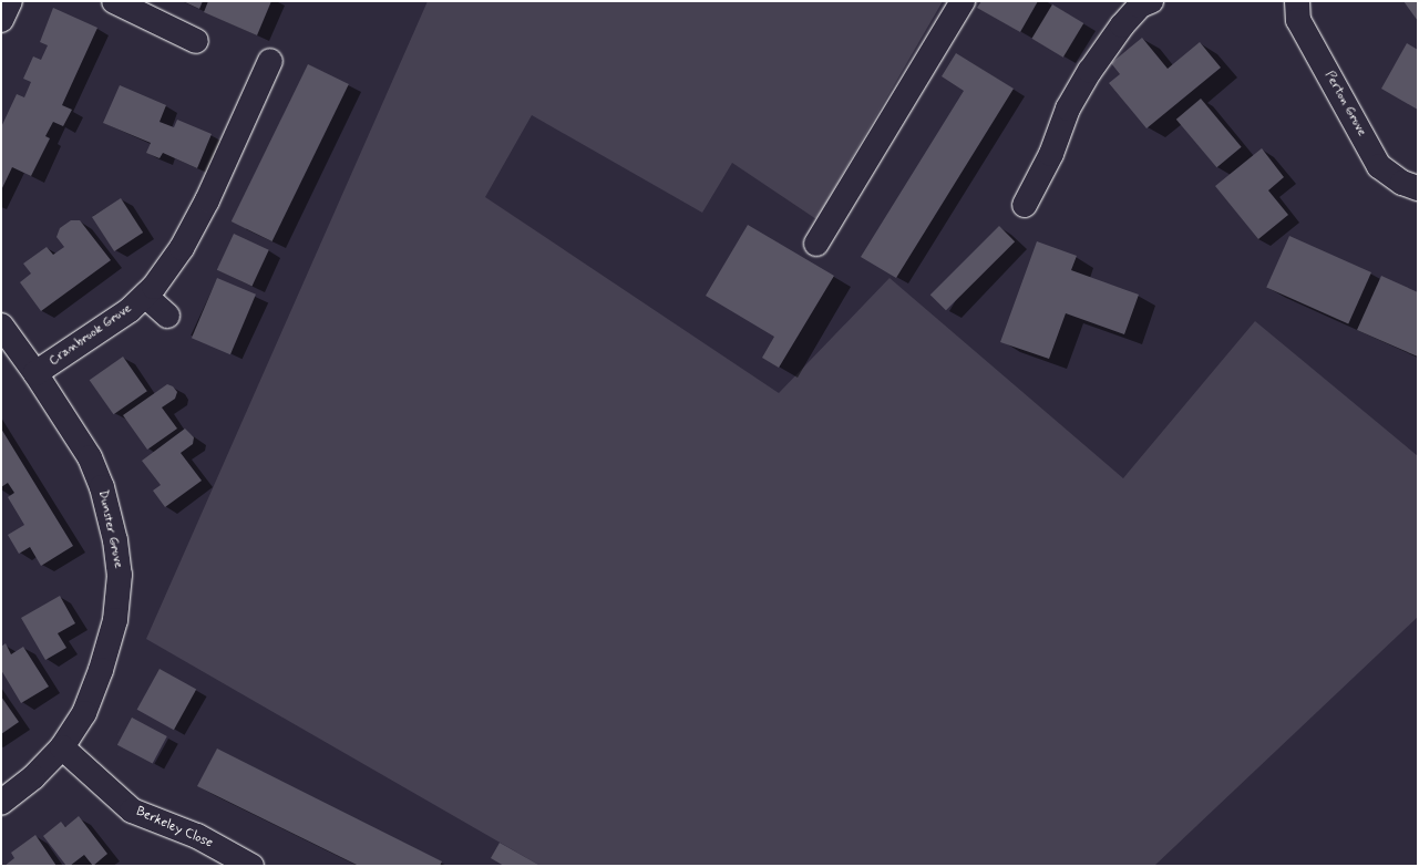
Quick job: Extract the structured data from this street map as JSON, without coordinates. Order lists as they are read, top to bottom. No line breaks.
{"streets":{"street":["Perton Grove","Cranbrook Grove","Dunster Grove","Berkeley Close"]},"crossings":[["Cranbrook Grove","Dunster Grove"],["Dunster Grove","Berkeley Close"]]}
